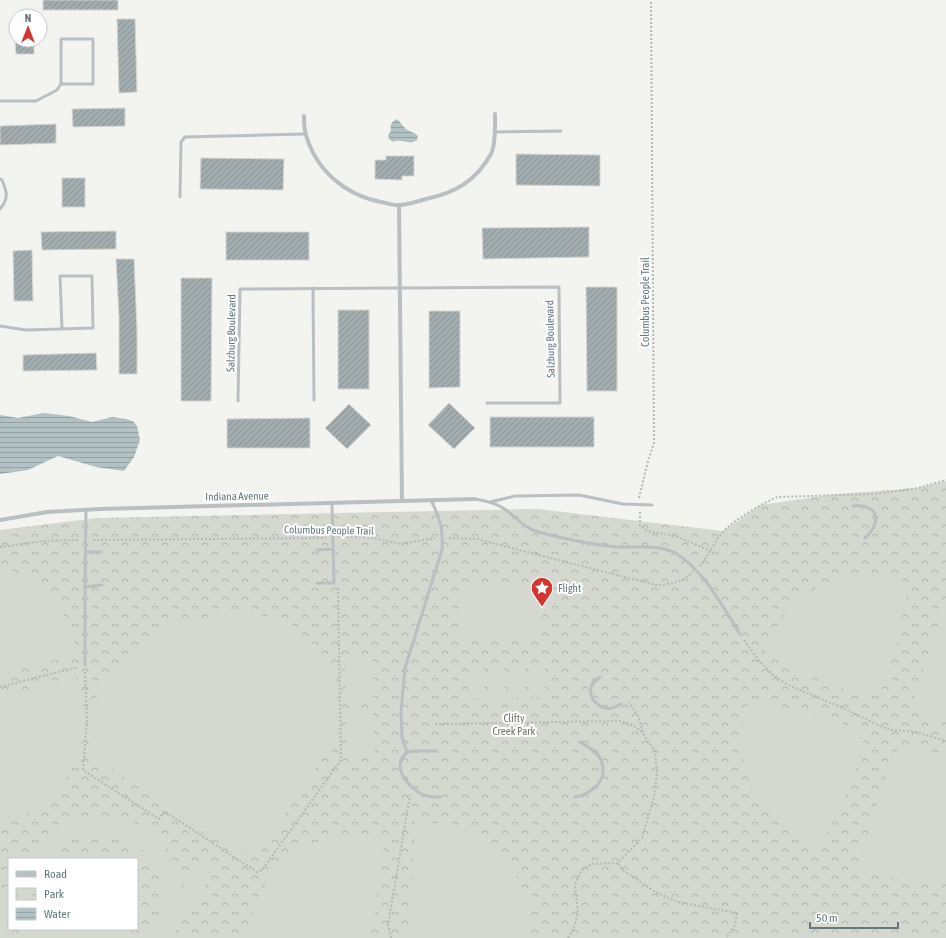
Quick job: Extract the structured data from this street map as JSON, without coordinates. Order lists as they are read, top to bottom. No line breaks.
{"streets":{"street":["Indiana Avenue"],"lane":["Salzburg Boulevard"],"path":["Columbus People Trail"]},"parks":["Clifty Creek Park"],"places":{"place":["Flight"]},"legend":["Road","Park","Water"],"scale_bar":"50 m","north":"top"}
